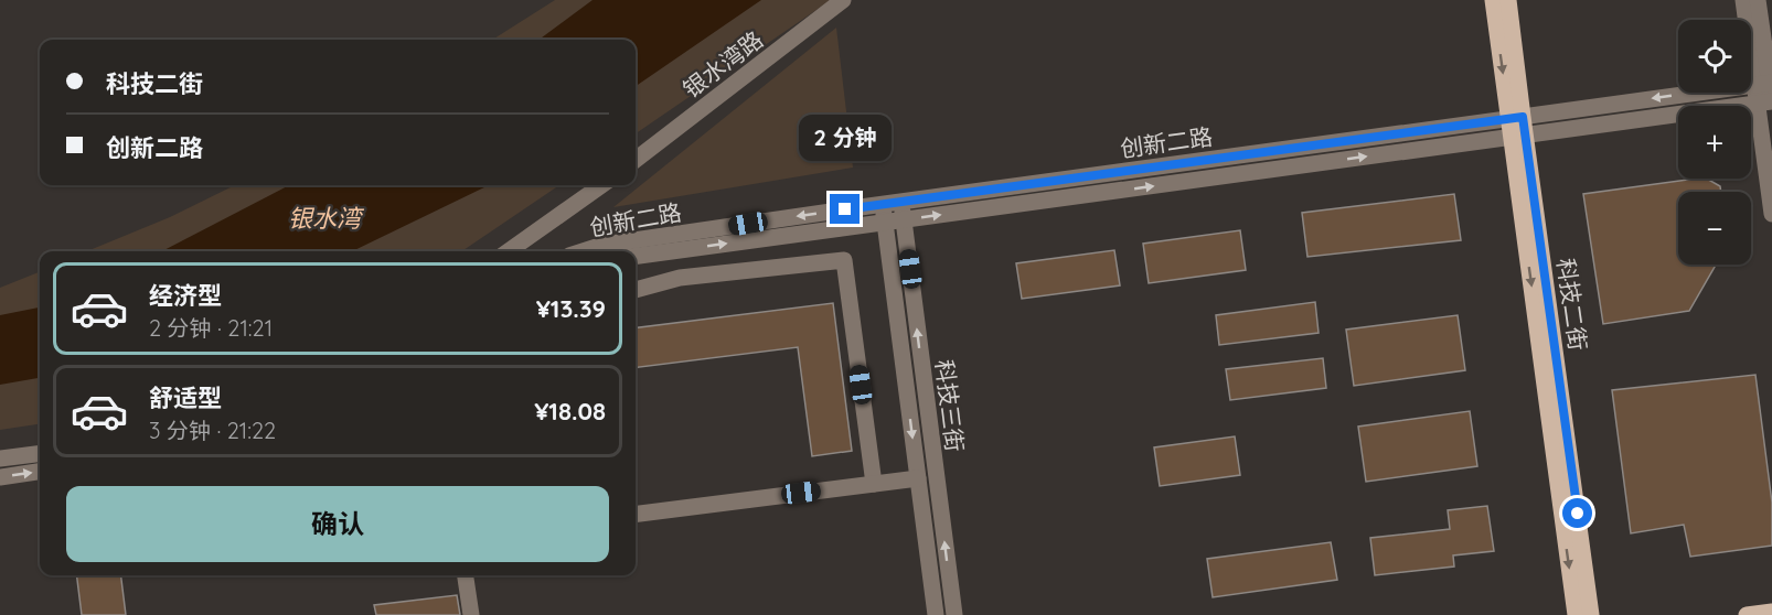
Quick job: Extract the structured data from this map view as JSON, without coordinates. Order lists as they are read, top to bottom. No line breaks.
{"streets":{"main road":["科技二街"],"street":["银水湾路","创新二路","科技三街"]},"crossings":[["创新二路","科技二街"],["创新二路","科技三街"]],"water":["银水湾"],"page":{"map_buttons":["+","−"],"banner":["科技二街","创新二路"],"bubble":"2 分钟","list":[{"name":"经济型","note":"2 分钟 · 21:21","value":"¥13.39"},{"name":"舒适型","note":"3 分钟 · 21:22","value":"¥18.08"}],"buttons":"确认"}}
